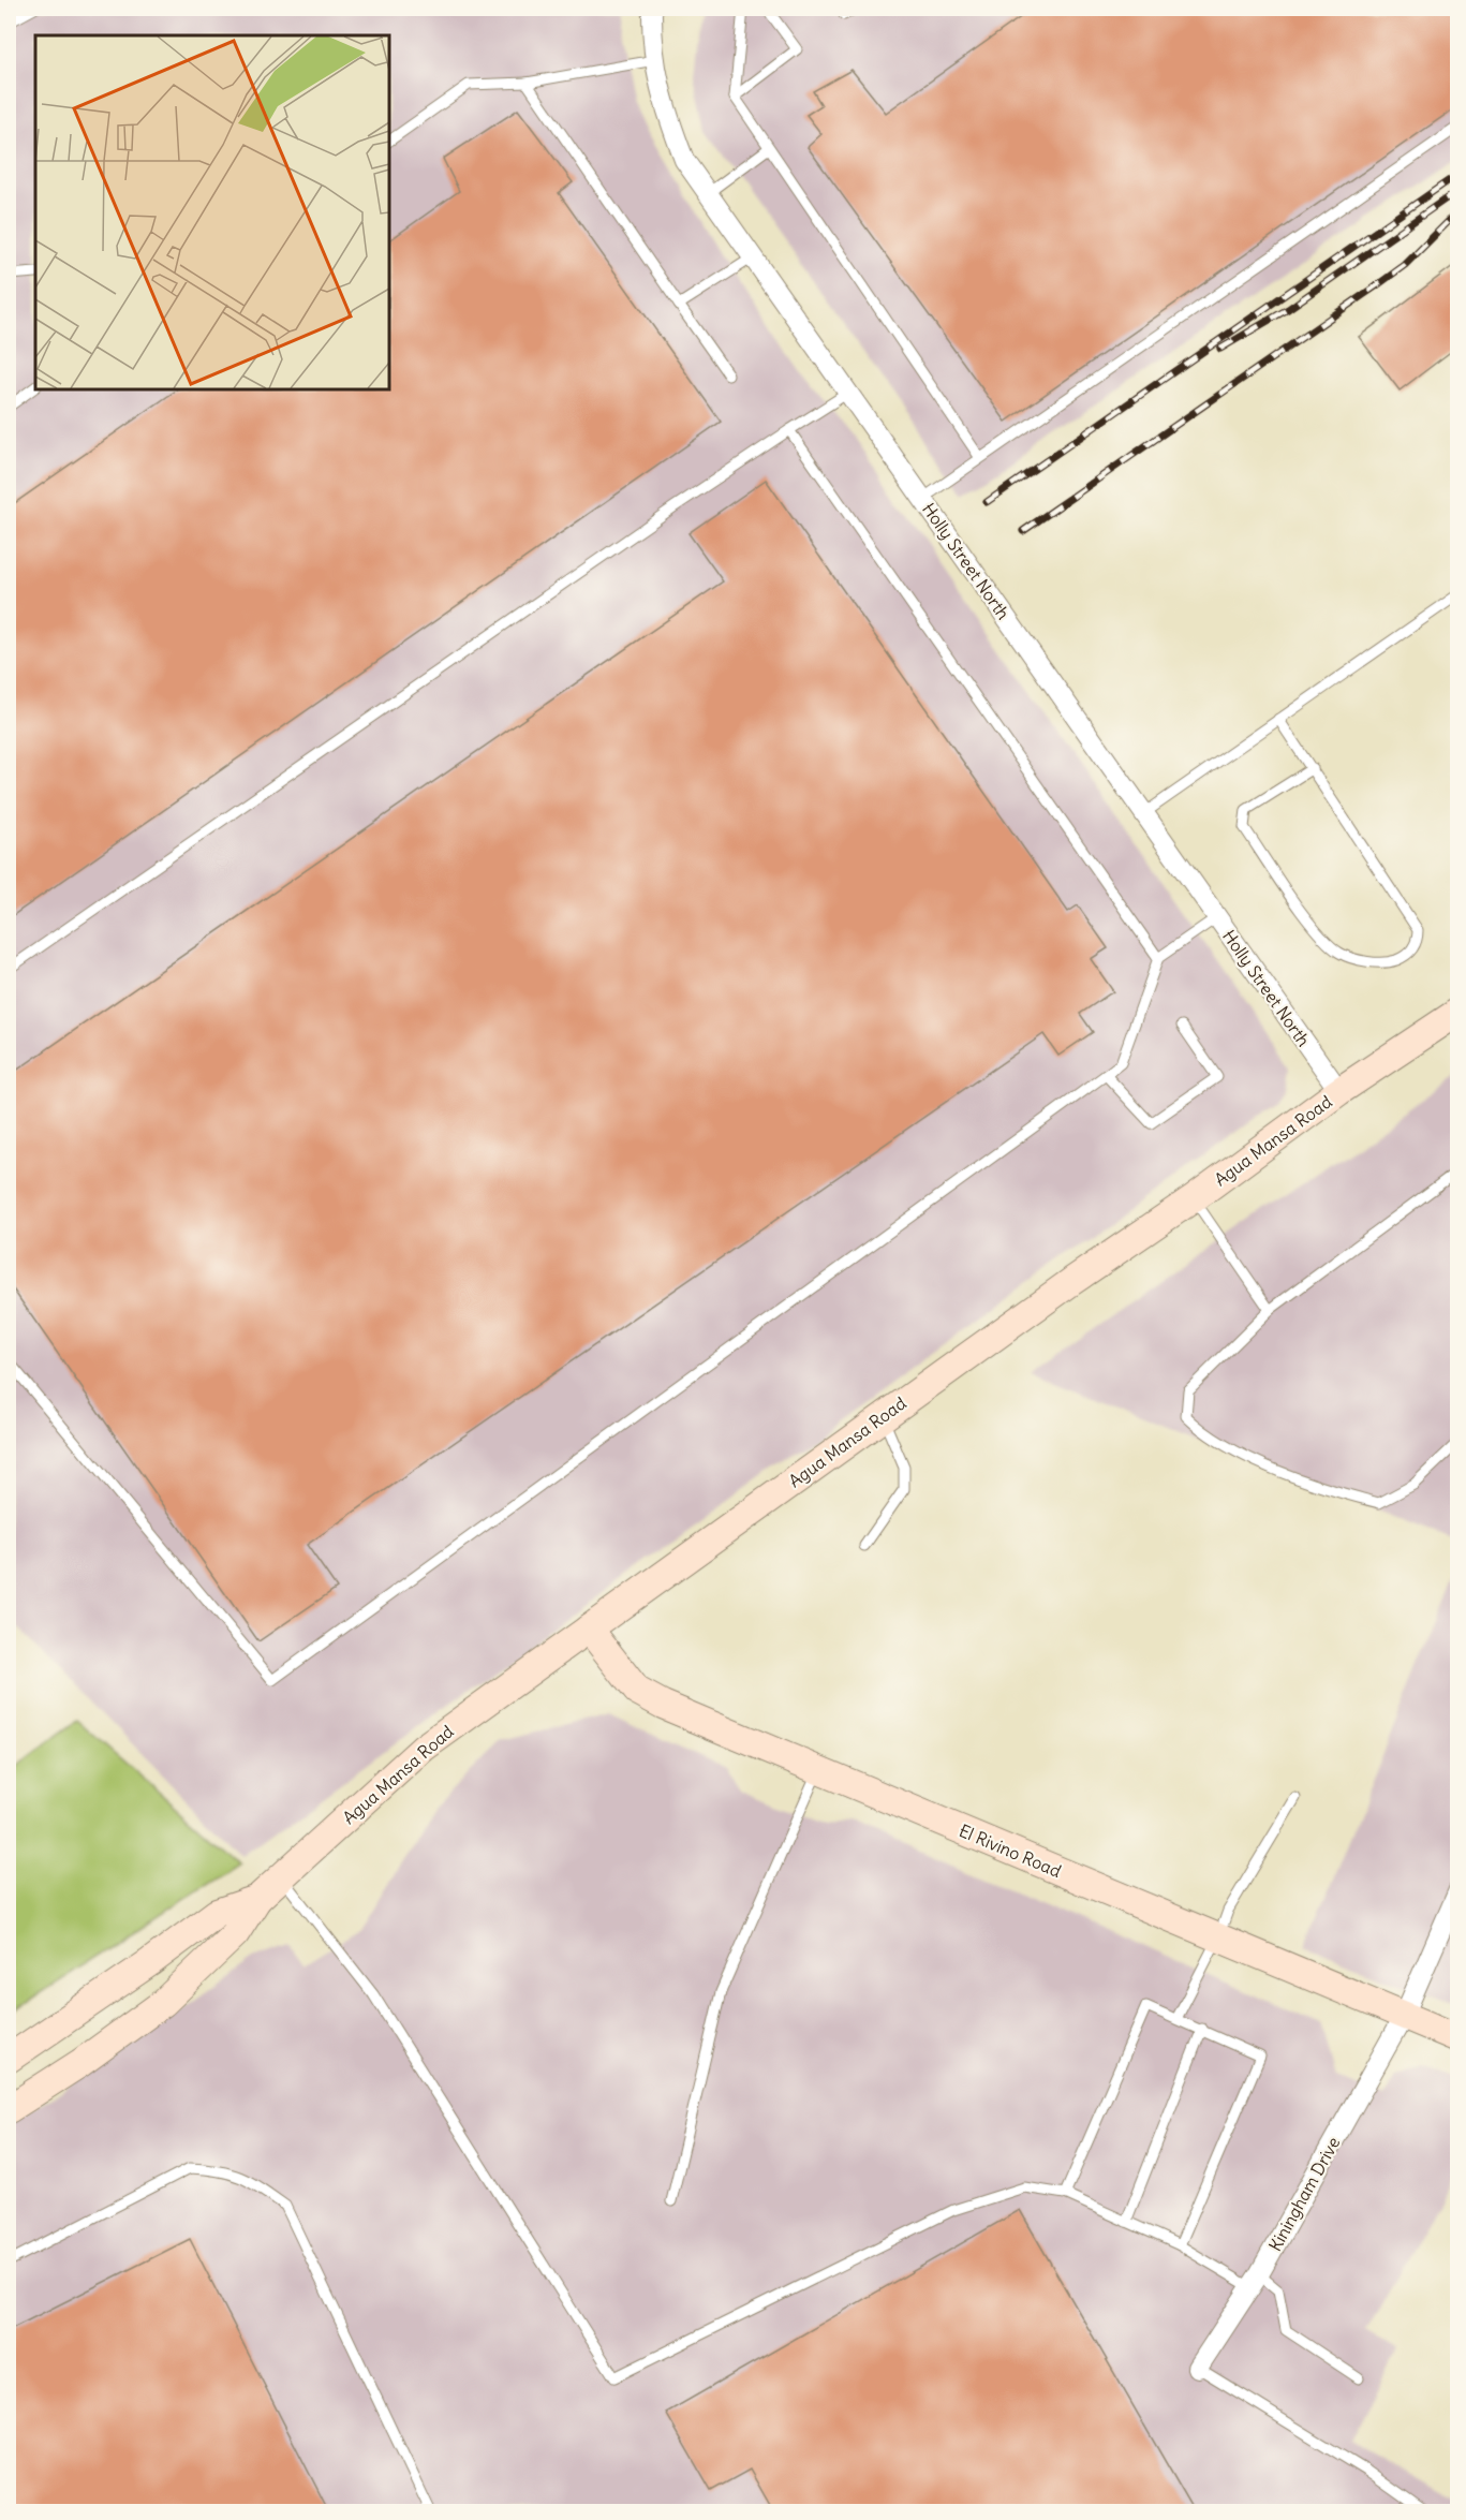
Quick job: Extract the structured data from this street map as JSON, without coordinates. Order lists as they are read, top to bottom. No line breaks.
{"streets":{"main road":["Agua Mansa Road","El Rivino Road"],"street":["Holly Street North","Kiningham Drive"]},"crossings":[["Holly Street North","Agua Mansa Road"],["Agua Mansa Road","El Rivino Road"],["El Rivino Road","Kiningham Drive"]]}
